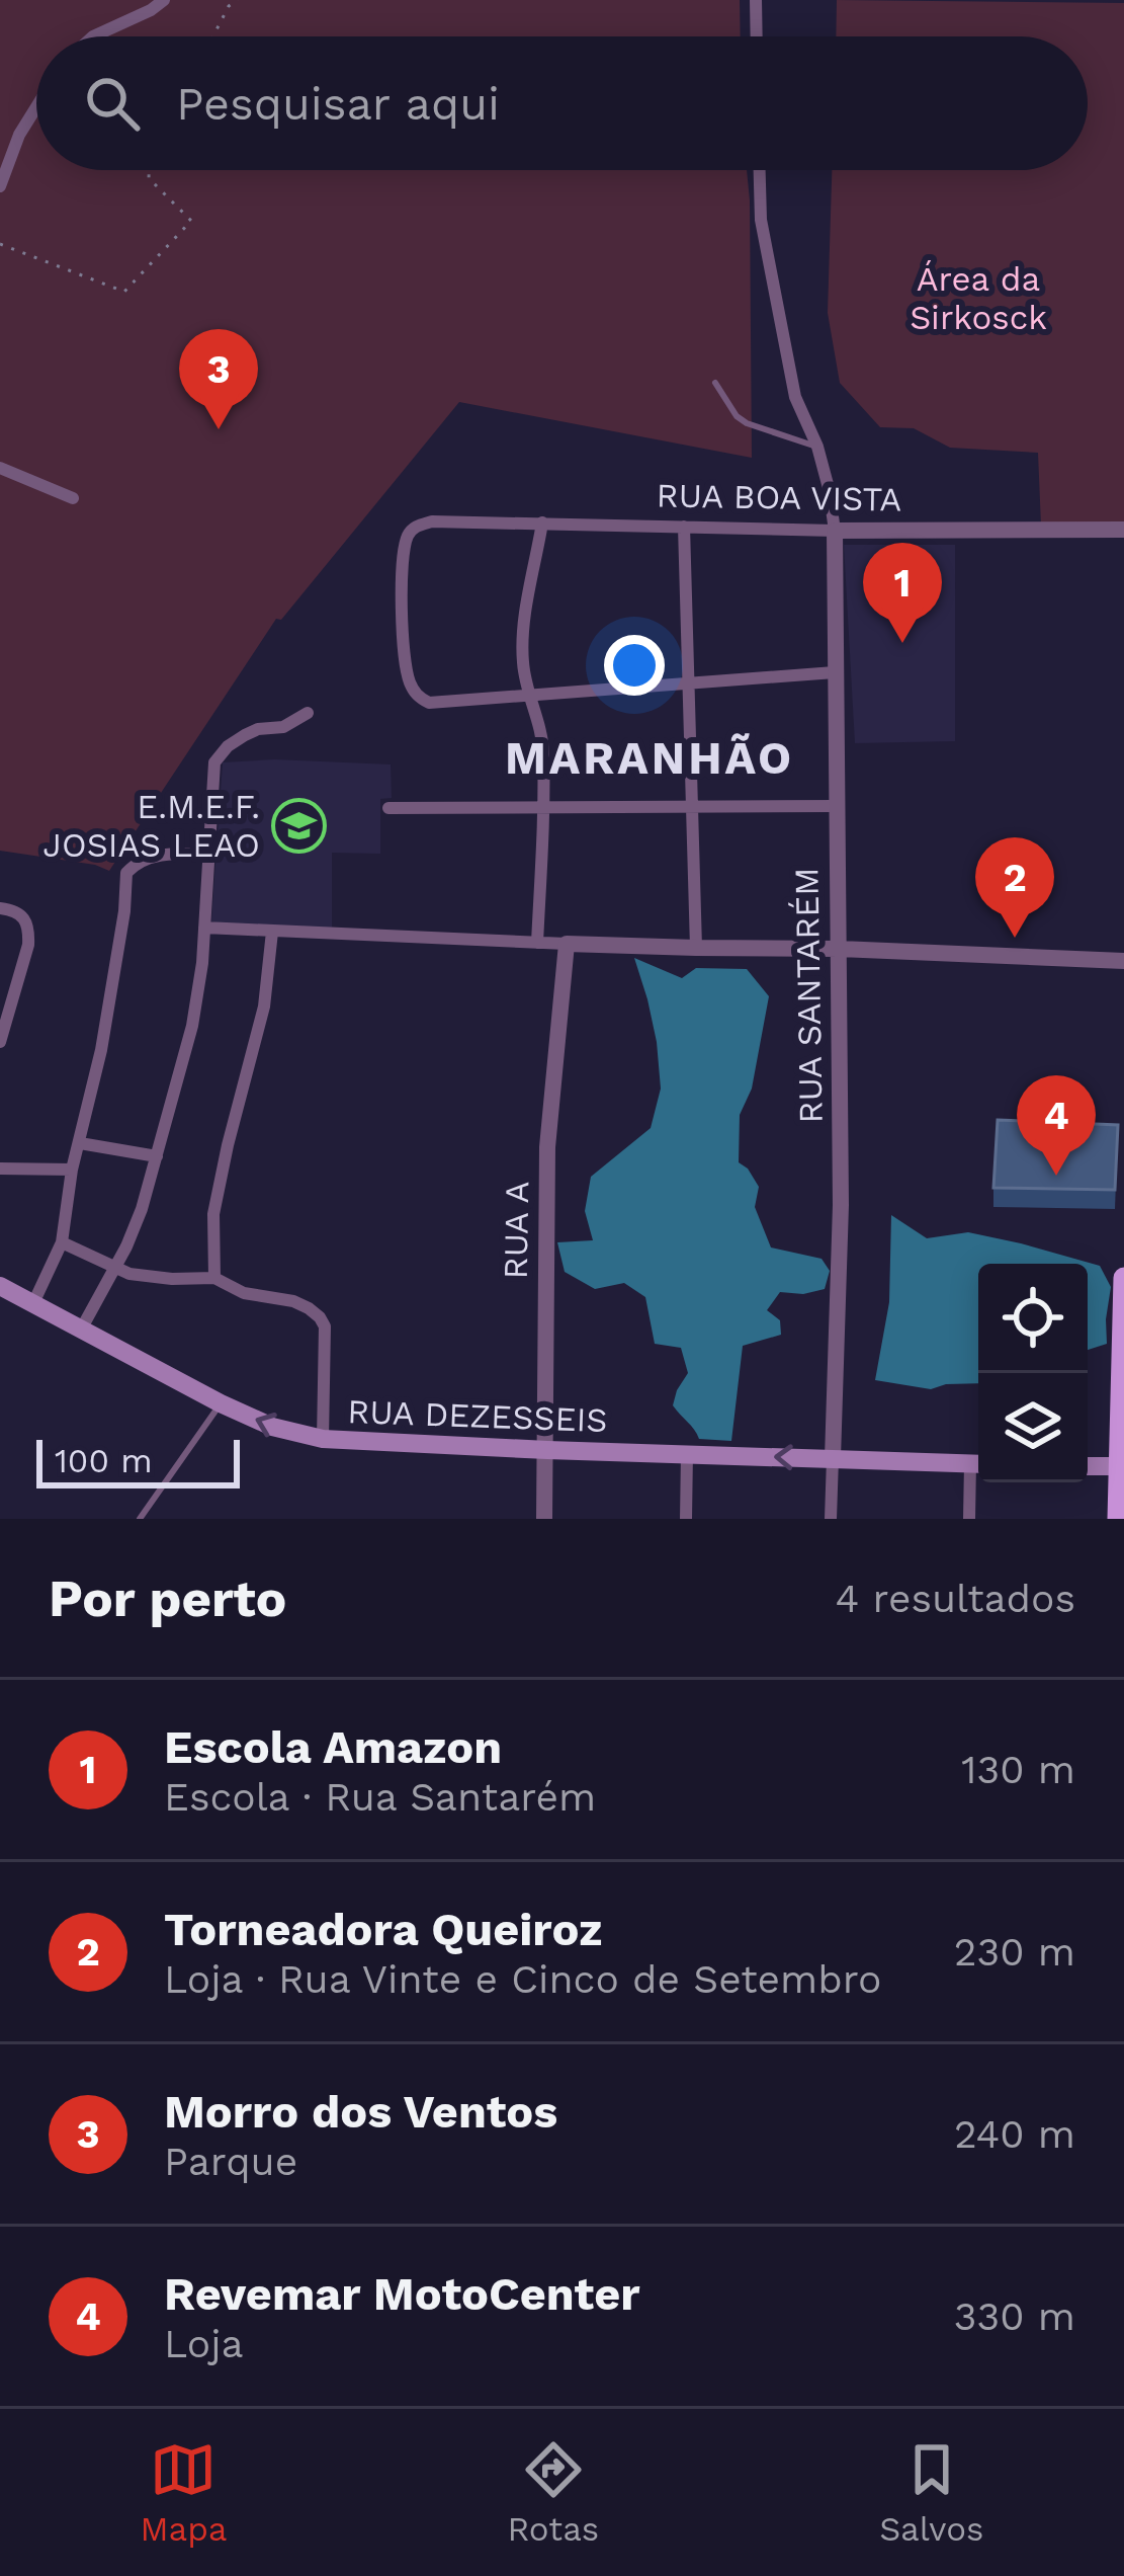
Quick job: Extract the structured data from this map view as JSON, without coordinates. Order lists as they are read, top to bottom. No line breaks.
{"streets":{"main road":["RUA DEZESSEIS"],"street":["RUA BOA VISTA","RUA SANTARÉM","RUA A"]},"crossings":[["RUA BOA VISTA","RUA SANTARÉM"],["RUA SANTARÉM","RUA DEZESSEIS"],["RUA A","RUA DEZESSEIS"]],"districts":["MARANHÃO"],"parks":["Área da Sirkosck"],"places":{"school or university":["E.M.E.F. JOSIAS LEAO"]},"scale_bar":"100 m","page":{"search":"Pesquisar aqui","pins":["3","1","2","4"],"scale":"100 m","heading":["Por perto","4 resultados"],"list":[{"mark":"1","name":"Escola Amazon","note":"Escola · Rua Santarém","value":"130 m"},{"mark":"2","name":"Torneadora Queiroz","note":"Loja · Rua Vinte e Cinco de Setembro","value":"230 m"},{"mark":"3","name":"Morro dos Ventos","note":"Parque","value":"240 m"},{"mark":"4","name":"Revemar MotoCenter","note":"Loja","value":"330 m"}],"nav":["Mapa","Rotas","Salvos"]}}
